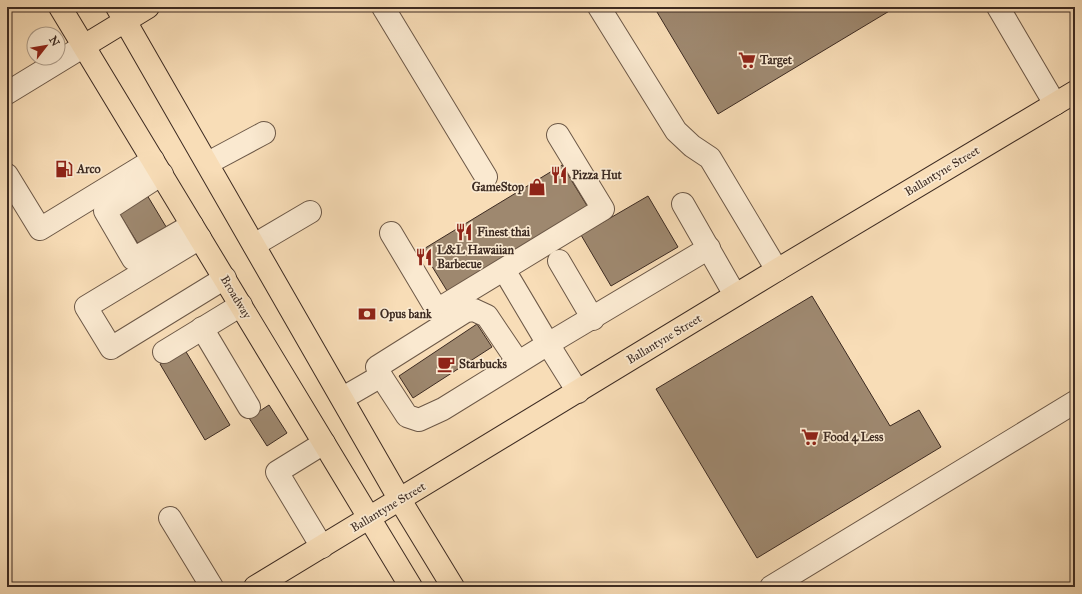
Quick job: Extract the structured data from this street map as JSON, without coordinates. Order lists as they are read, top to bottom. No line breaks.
{"streets":{"main road":["Ballantyne Street","Broadway"]},"crossings":[["Ballantyne Street","Broadway"]],"places":{"supermarket":["Target","Food 4 Less"],"fuel station":["Arco"],"restaurant":["Pizza Hut","Finest thai","L&L Hawaiian Barbecue"],"shop":["GameStop"],"bank":["Opus bank"],"cafe":["Starbucks"]},"north":"top right"}
